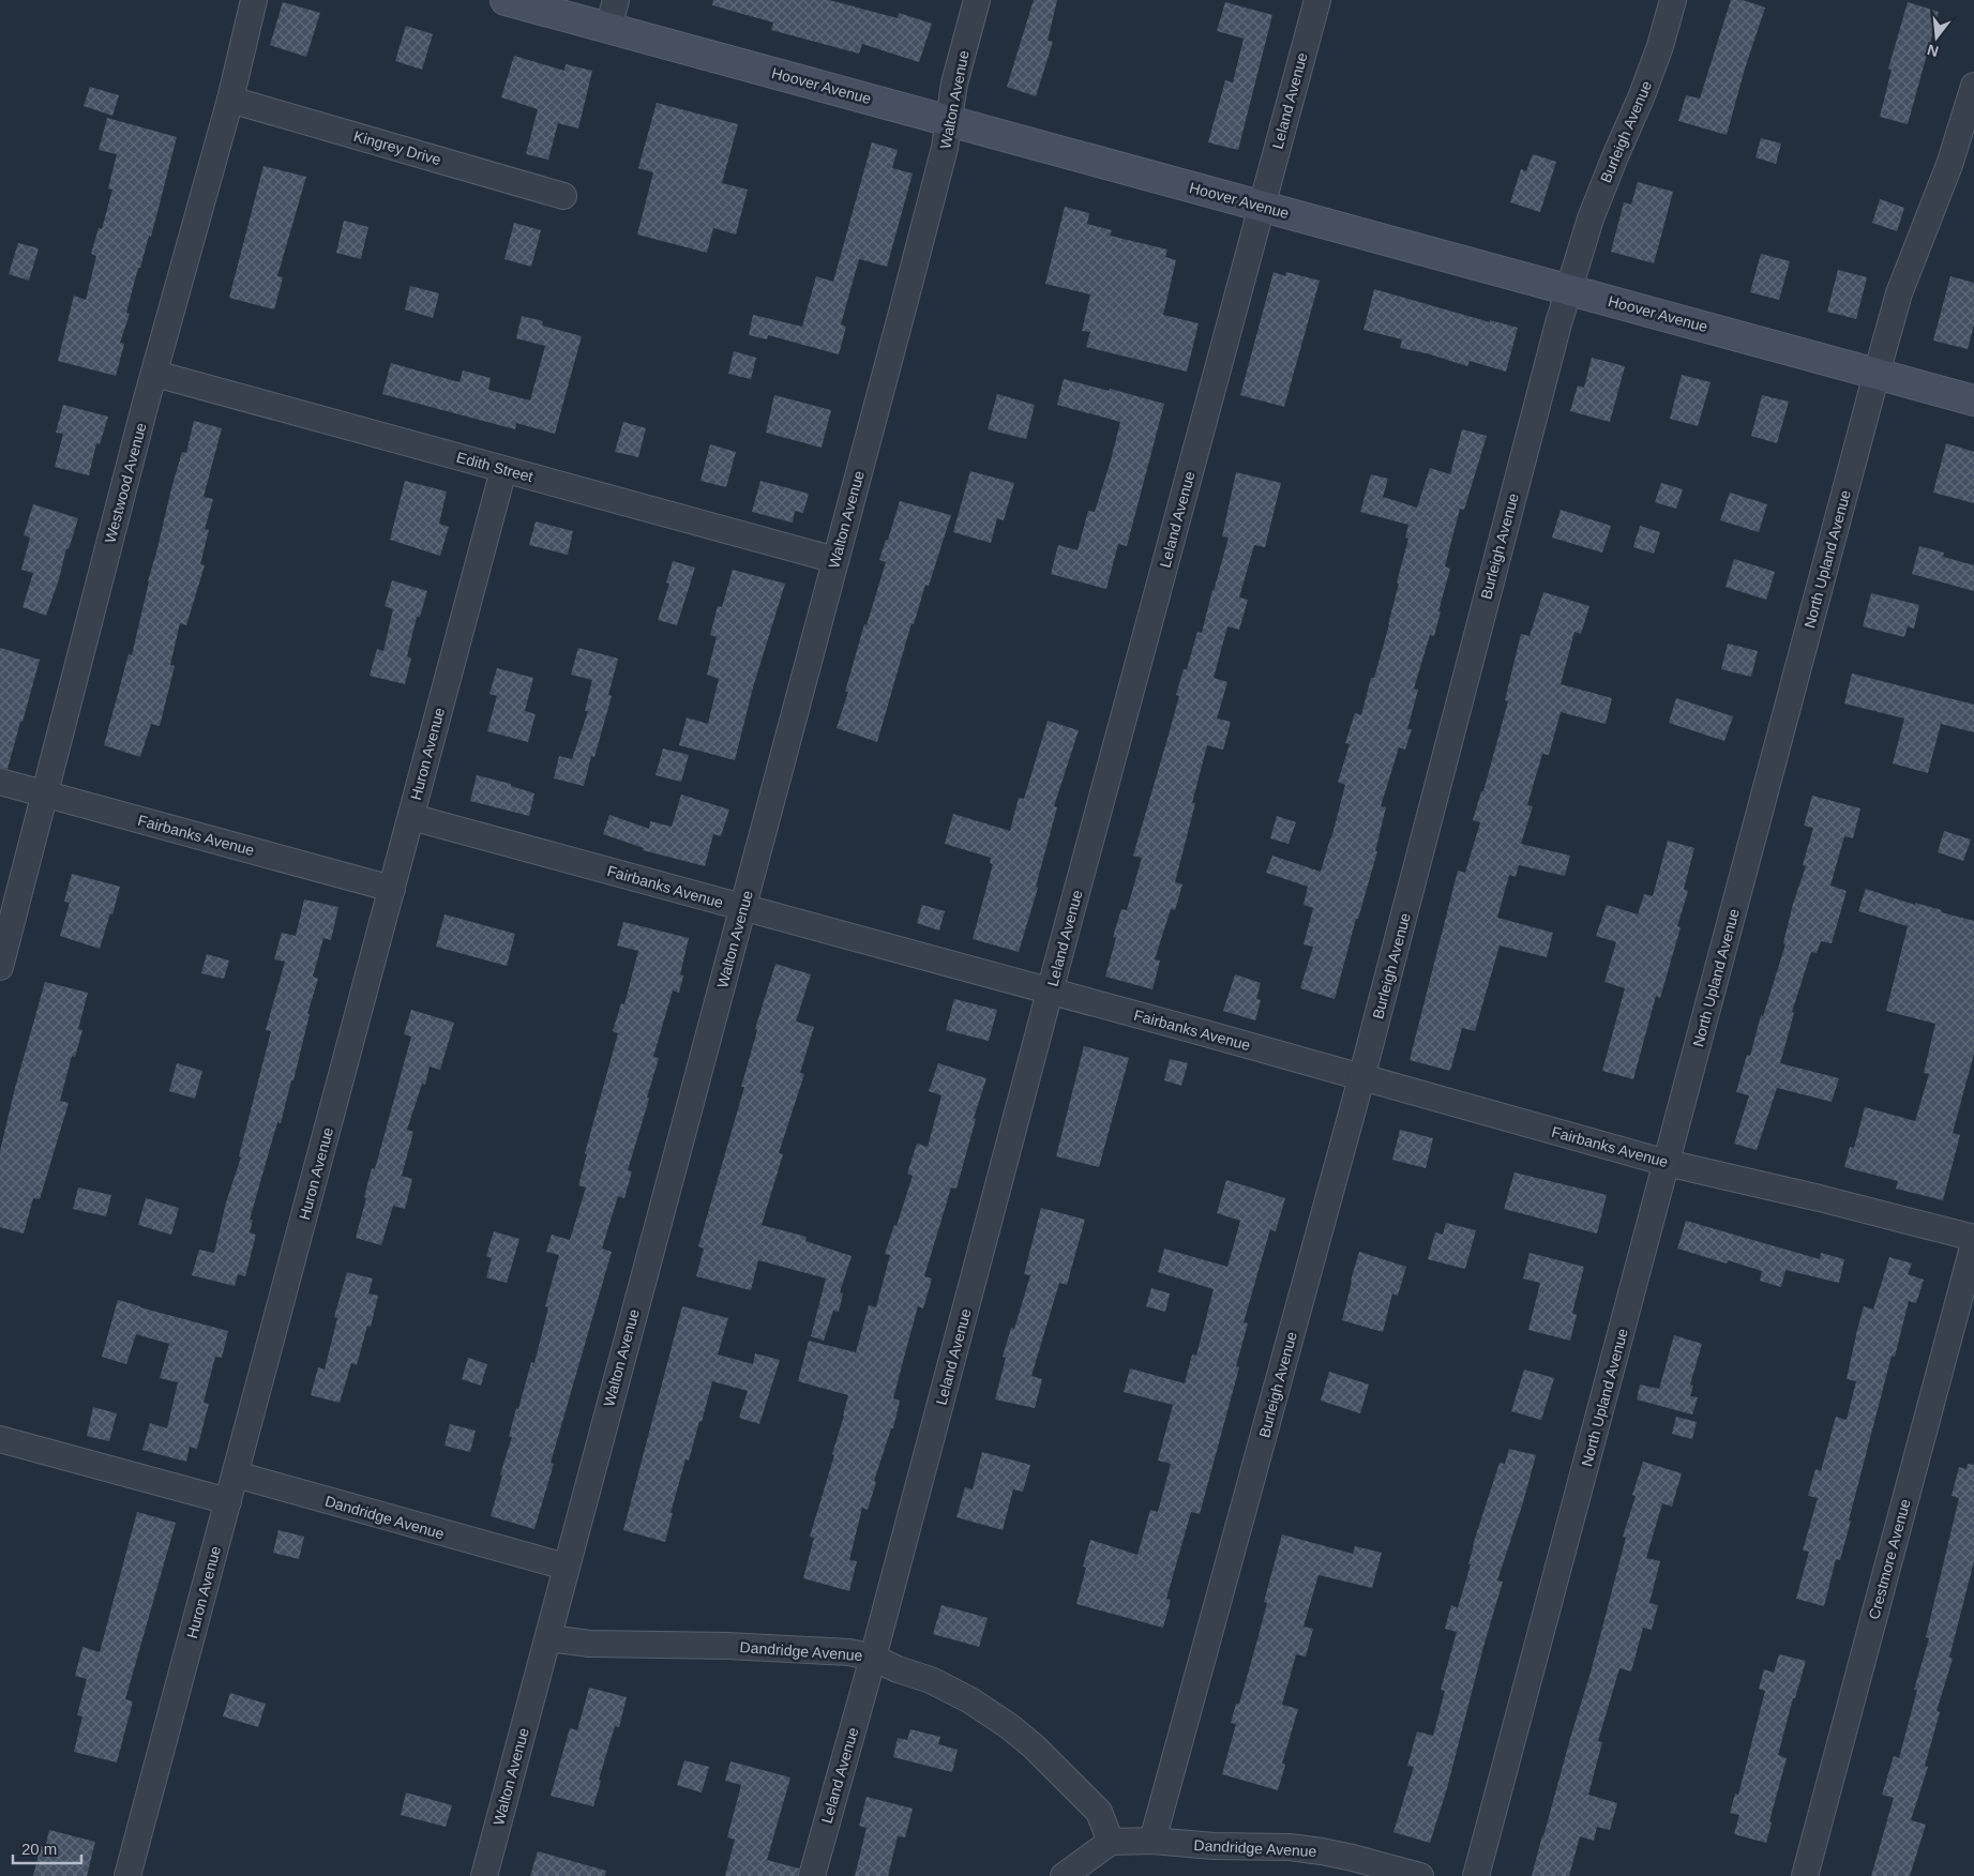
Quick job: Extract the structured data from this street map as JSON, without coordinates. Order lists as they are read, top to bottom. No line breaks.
{"streets":{"street":["Hoover Avenue","Walton Avenue","Leland Avenue","Burleigh Avenue","Kingrey Drive","Edith Street","Westwood Avenue","North Upland Avenue","Huron Avenue","Fairbanks Avenue","Dandridge Avenue","Crestmore Avenue"]},"crossings":[["Hoover Avenue","Walton Avenue"],["Hoover Avenue","Leland Avenue"],["Hoover Avenue","Burleigh Avenue"],["Hoover Avenue","North Upland Avenue"],["Walton Avenue","Edith Street"],["Walton Avenue","Fairbanks Avenue"],["Walton Avenue","Dandridge Avenue"],["Leland Avenue","Fairbanks Avenue"],["Leland Avenue","Dandridge Avenue"],["Burleigh Avenue","Fairbanks Avenue"],["Burleigh Avenue","Dandridge Avenue"],["Kingrey Drive","Westwood Avenue"],["Edith Street","Westwood Avenue"],["Edith Street","Huron Avenue"],["Westwood Avenue","Fairbanks Avenue"],["North Upland Avenue","Fairbanks Avenue"],["Huron Avenue","Fairbanks Avenue"],["Huron Avenue","Dandridge Avenue"]],"scale_bar":"20 m","north":"bottom"}
